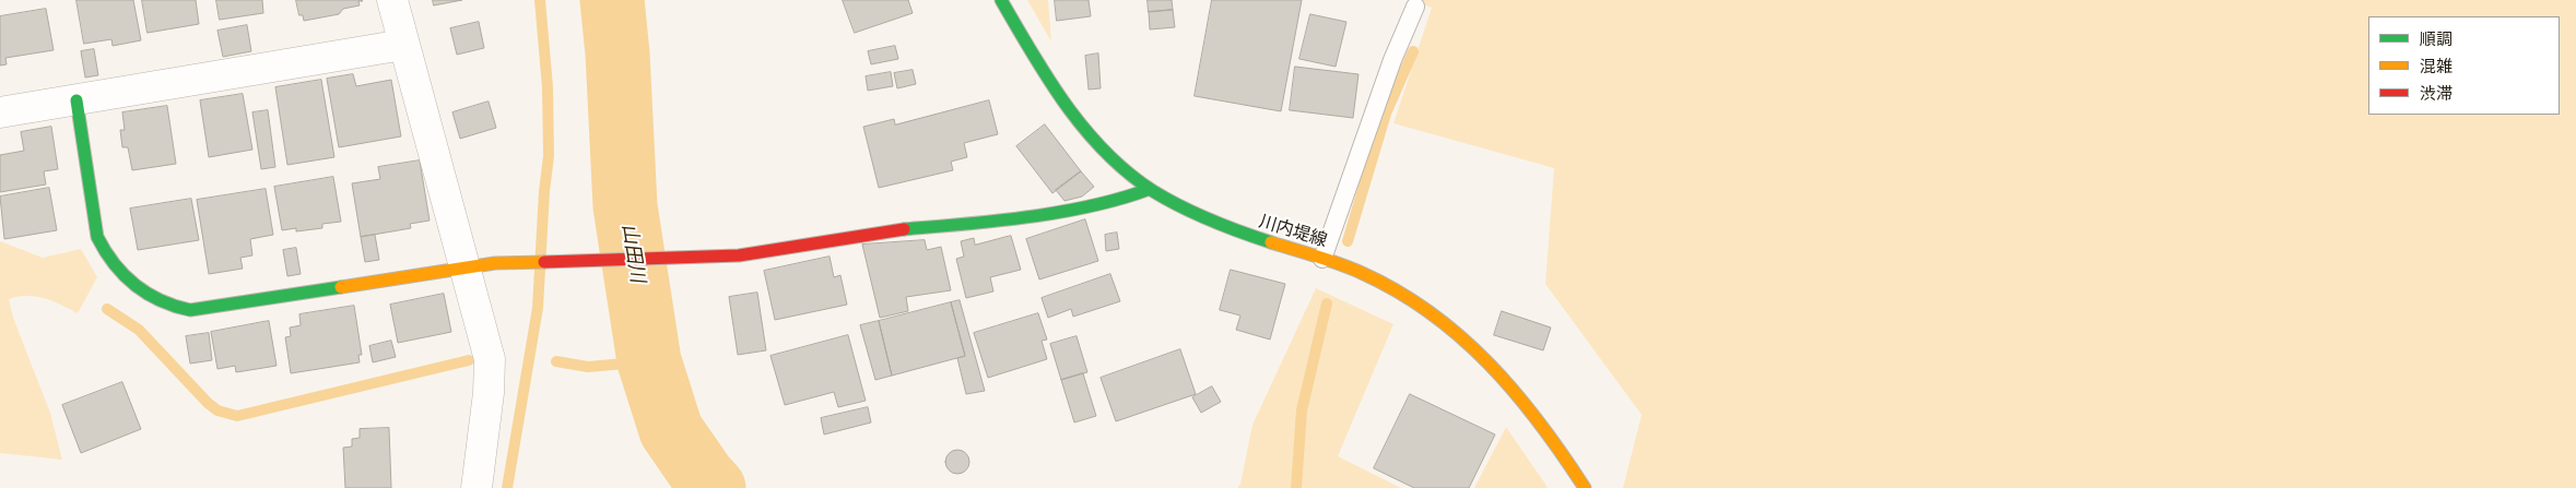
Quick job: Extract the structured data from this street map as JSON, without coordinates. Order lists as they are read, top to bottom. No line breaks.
{"streets":{"street":["川内堤線"]},"water":["山田川"],"legend":["順調","混雑","渋滞"]}
